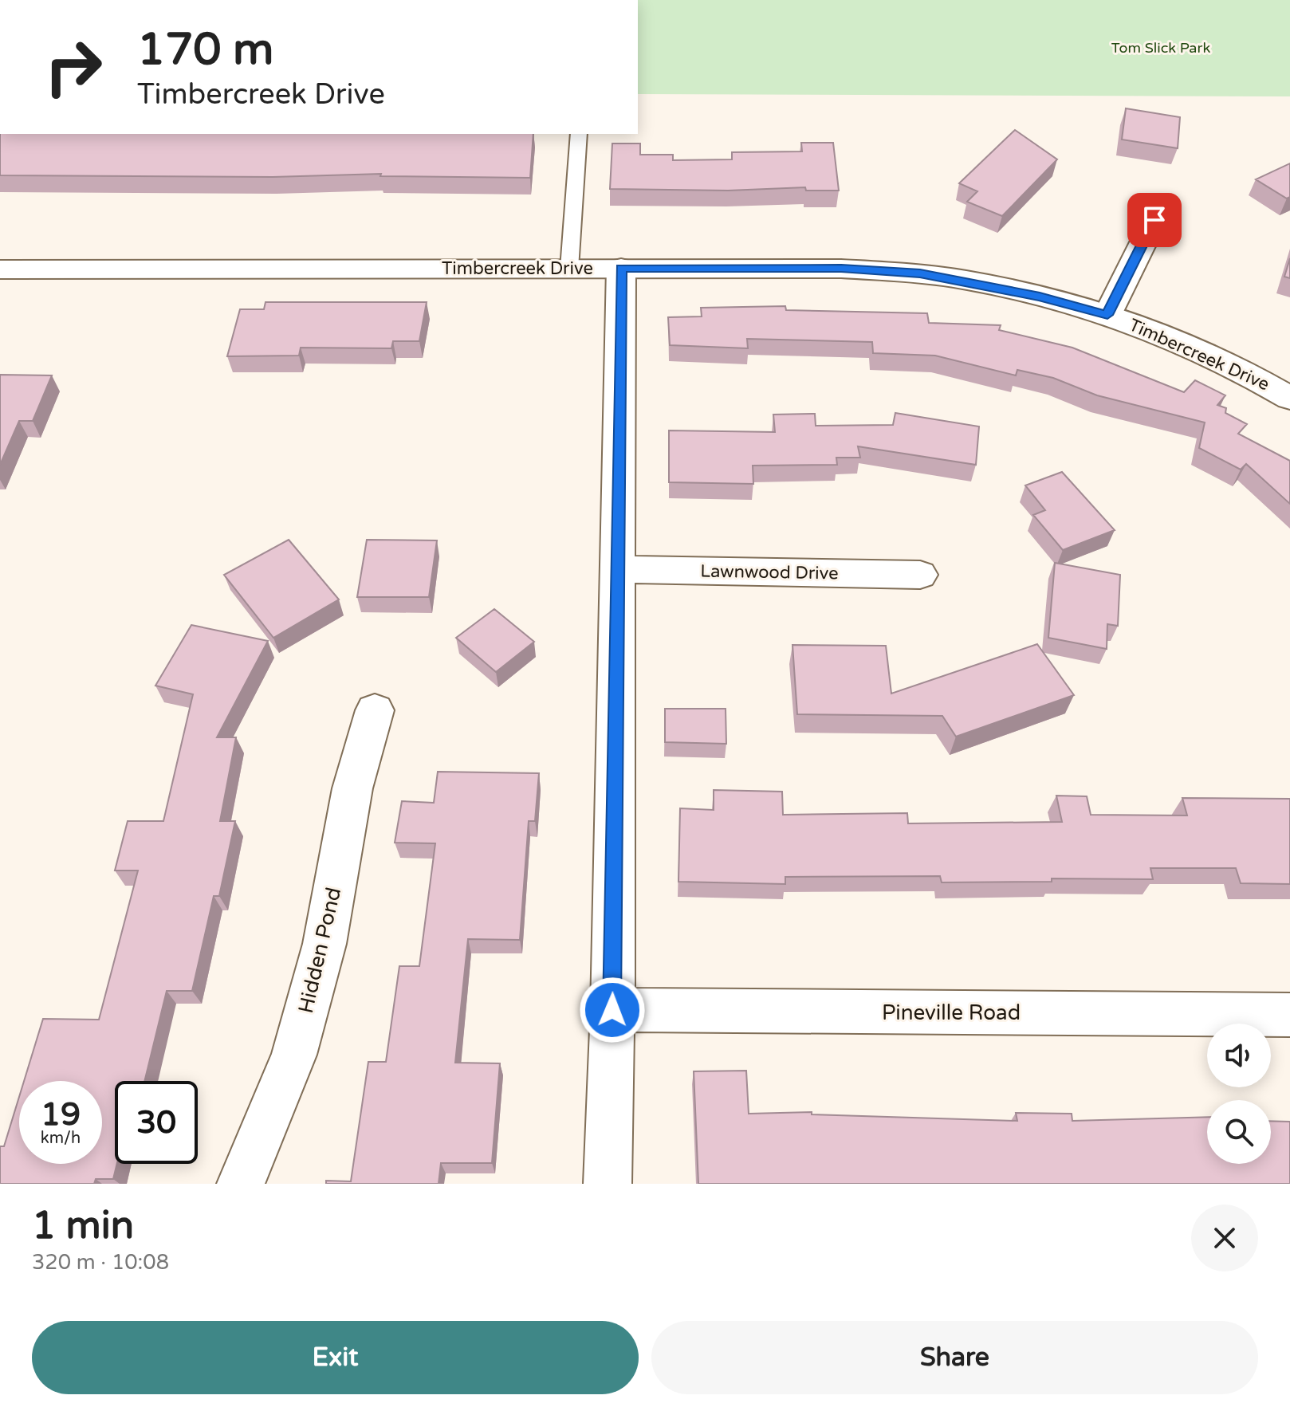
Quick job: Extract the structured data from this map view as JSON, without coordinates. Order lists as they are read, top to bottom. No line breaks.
{"streets":{"street":["Timbercreek Drive","Lawnwood Drive","Hidden Pond","Pineville Road"]},"parks":["Tom Slick Park"],"page":{"turn":["170 m","Timbercreek Drive"],"speed":"19 km/h","limit":"30","heading":["1 min","320 m · 10:08"],"buttons":["Exit","Share"]}}
